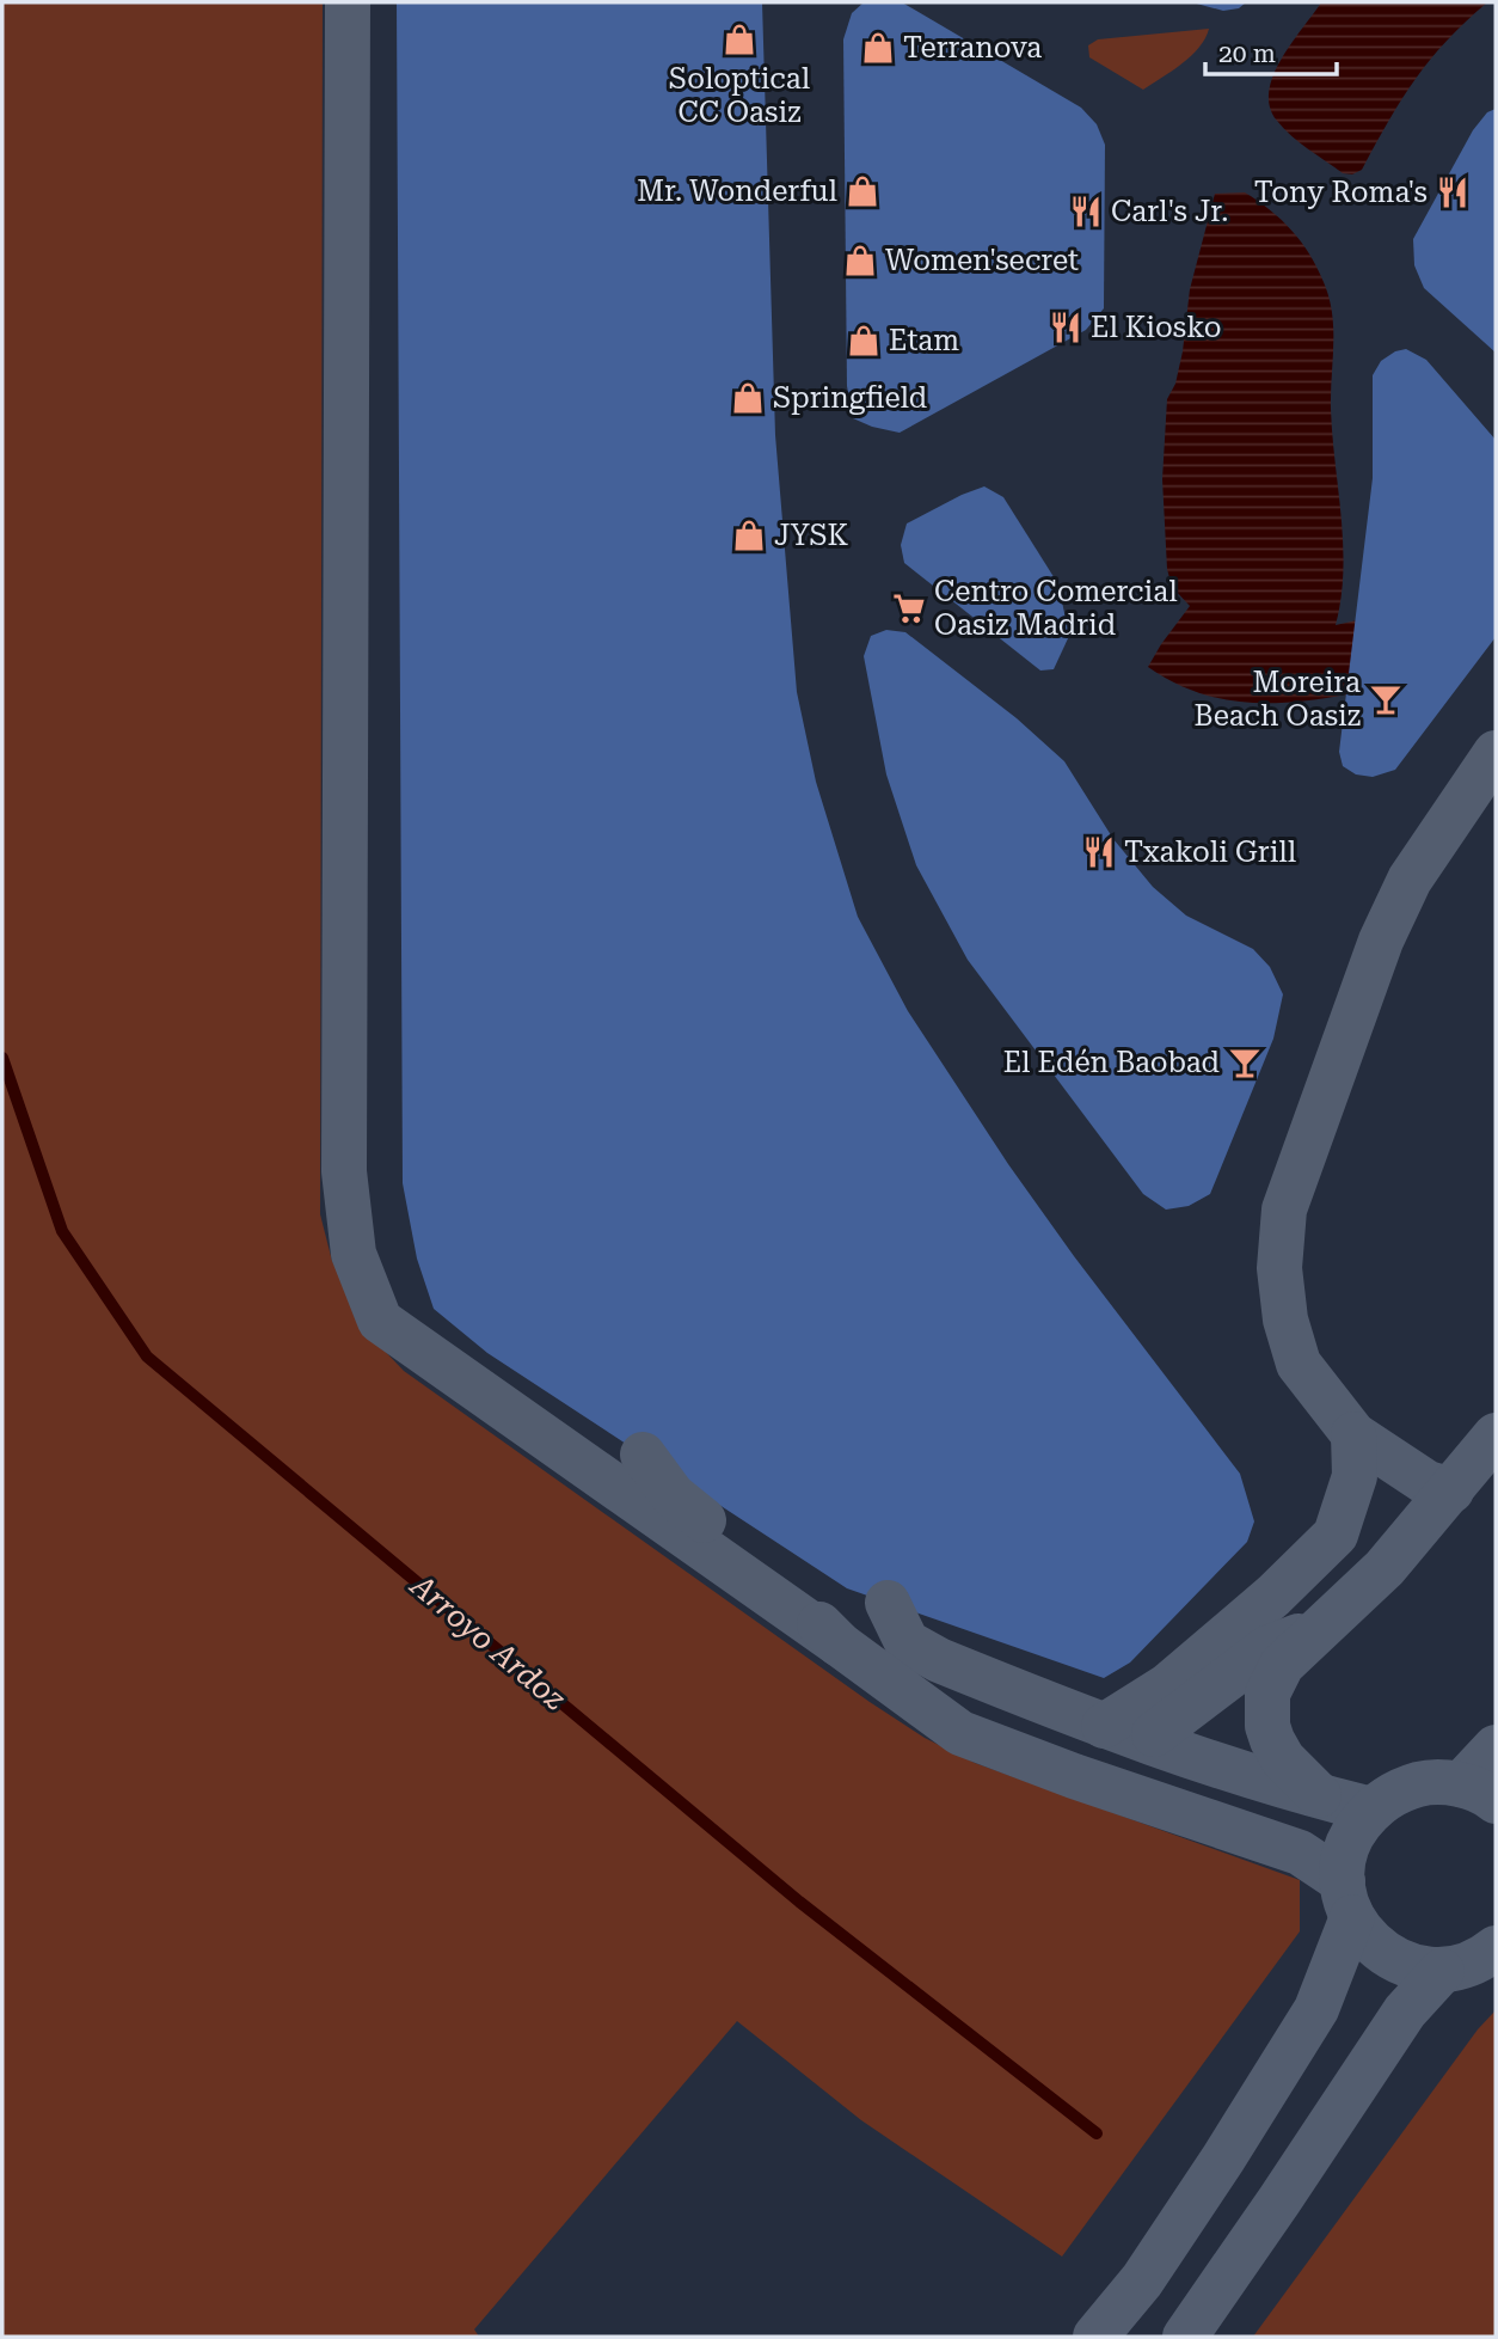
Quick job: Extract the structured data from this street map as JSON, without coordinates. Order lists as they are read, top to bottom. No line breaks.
{"water":["Arroyo Ardoz"],"places":{"shop":["Soloptical CC Oasiz","Terranova","Mr. Wonderful","Women'secret","Etam","Springfield","JYSK"],"restaurant":["Tony Roma's","Carl's Jr.","El Kiosko","Txakoli Grill"],"supermarket":["Centro Comercial Oasiz Madrid"],"bar":["Moreira Beach Oasiz","El Edén Baobad"]},"scale_bar":"20 m"}
